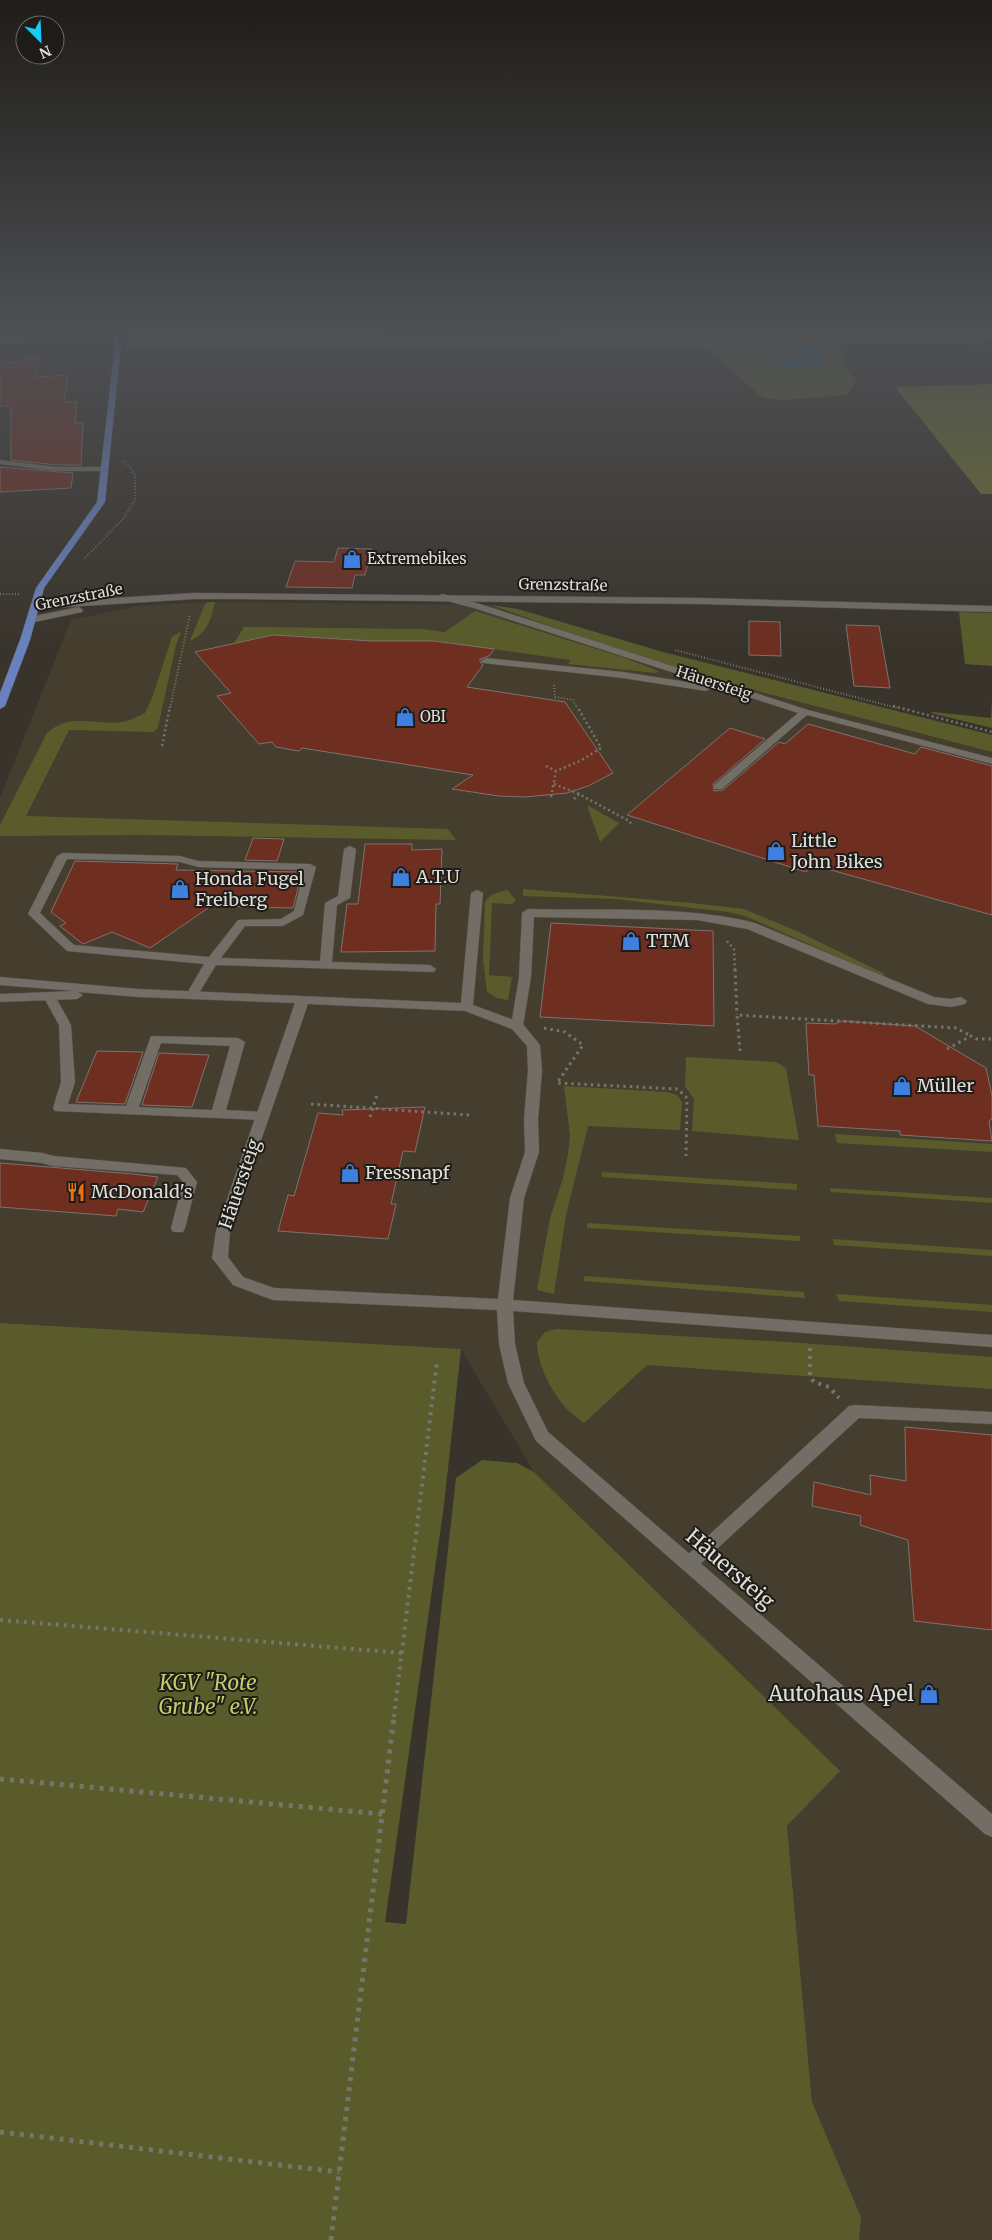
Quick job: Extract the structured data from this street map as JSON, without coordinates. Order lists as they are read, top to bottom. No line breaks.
{"streets":{"street":["Grenzstraße","Häuersteig"]},"crossings":[["Grenzstraße","Häuersteig"]],"parks":["KGV \"Rote Grube\" e.V."],"places":{"shop":["Extremebikes","OBI","Little John Bikes","A.T.U","Honda Fugel Freiberg","TTM","Müller","Fressnapf","Autohaus Apel"],"restaurant":["McDonald's"]},"north":"bottom right"}
